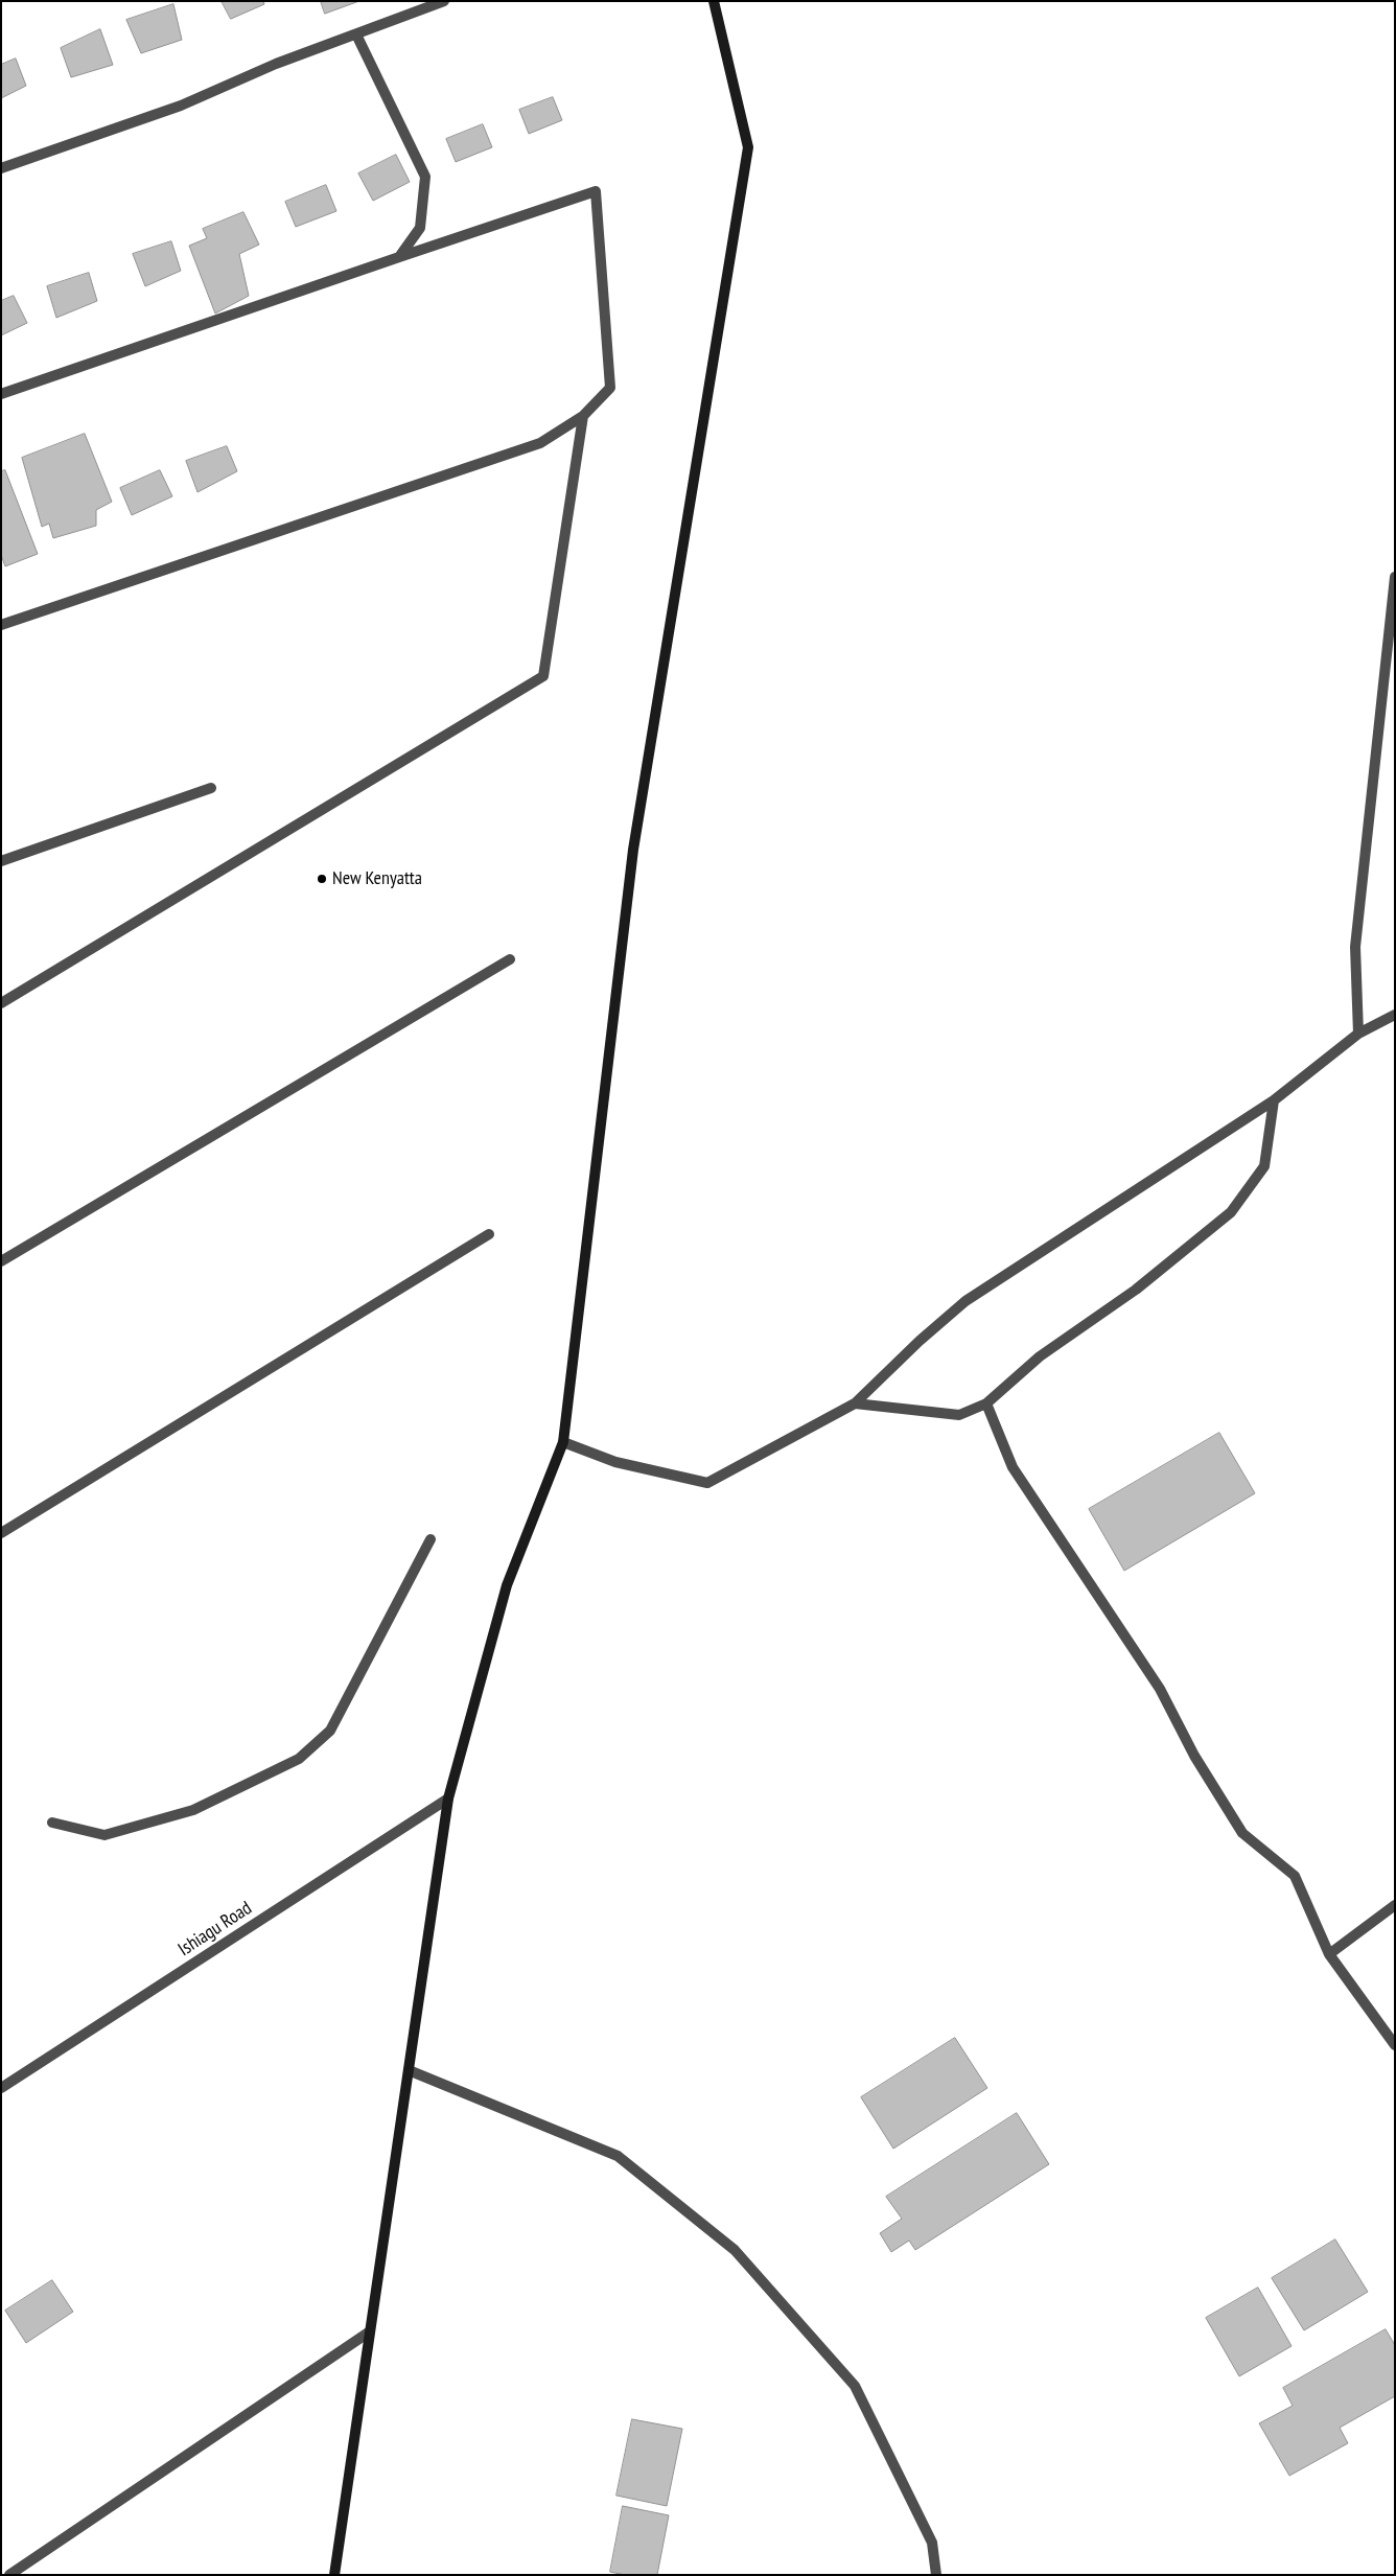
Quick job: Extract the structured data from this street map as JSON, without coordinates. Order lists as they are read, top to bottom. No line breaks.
{"streets":{"street":["Ishiagu Road"]},"places":["New Kenyatta"]}
